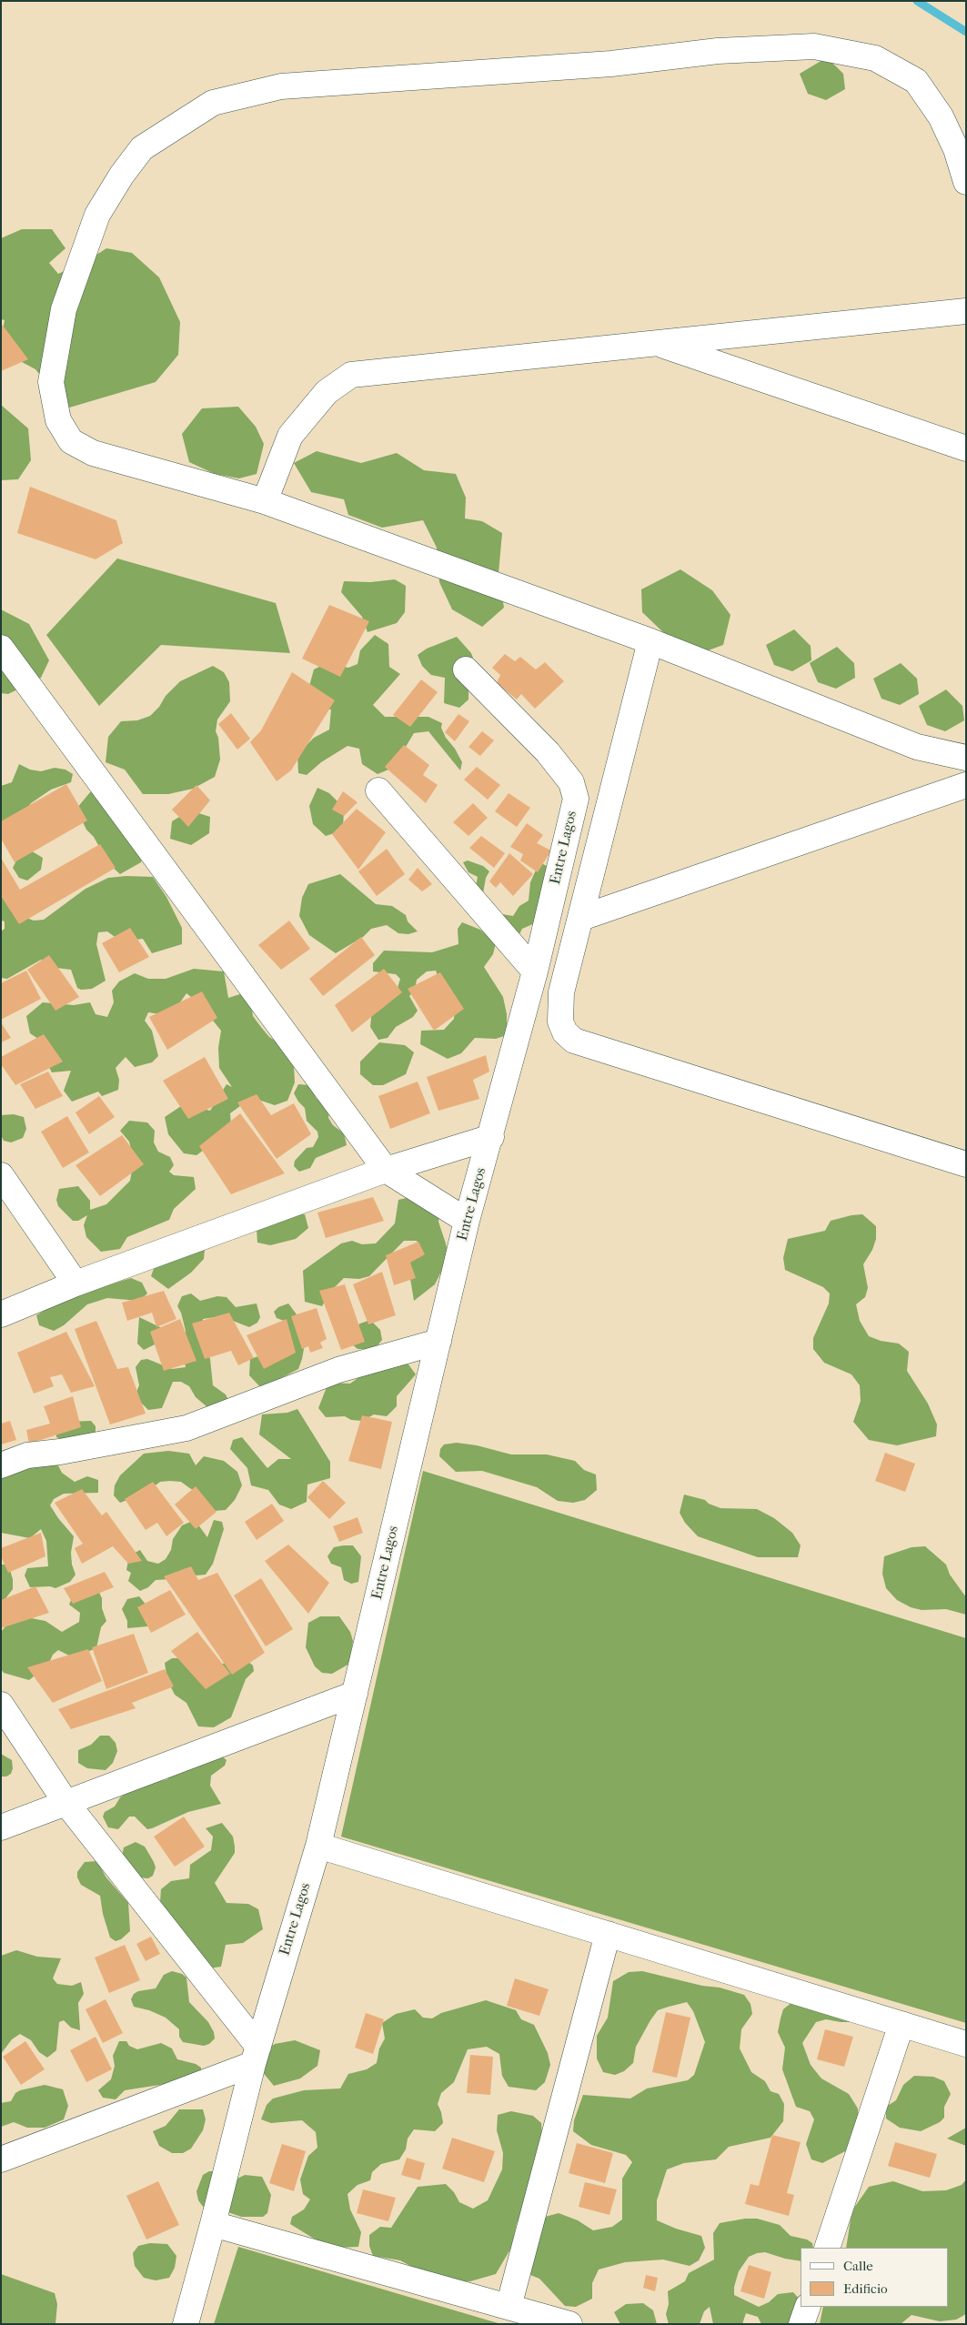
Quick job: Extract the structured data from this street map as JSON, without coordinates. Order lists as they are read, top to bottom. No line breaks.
{"streets":{"street":["Entre Lagos"]},"legend":["Calle","Edificio"]}
